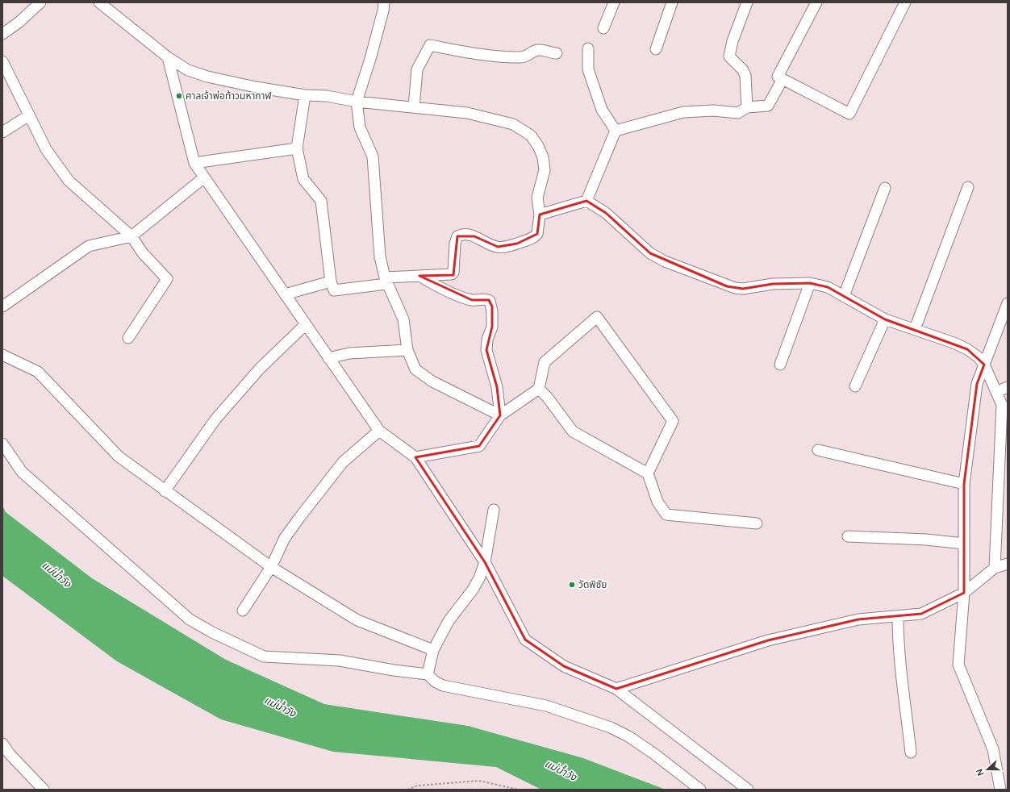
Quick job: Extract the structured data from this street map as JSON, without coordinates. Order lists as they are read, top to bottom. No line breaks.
{"water":["แม่น้ำวัง"],"places":["ศาลเจ้าพ่อท้าวมหากาฬ","วัดพิชัย"],"north":"left"}
